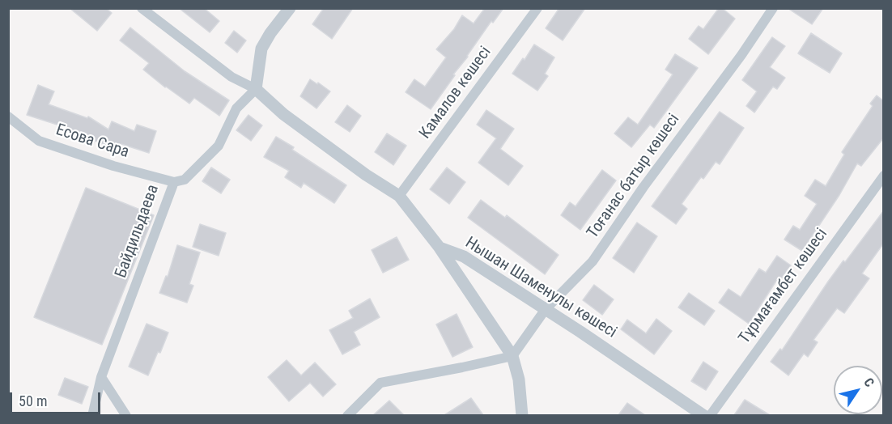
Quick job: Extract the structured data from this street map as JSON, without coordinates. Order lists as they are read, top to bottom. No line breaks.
{"streets":{"street":["Камалов көшесі","Есова Сара","Тоғанас батыр көшесі","Байдильдаева","Тұрмағамбет көшесі","Нышан Шаменулы көшесі"]},"crossings":[["Камалов көшесі","Нышан Шаменулы көшесі"],["Есова Сара","Байдильдаева"],["Тоғанас батыр көшесі","Нышан Шаменулы көшесі"],["Байдильдаева","Нышан Шаменулы көшесі"]],"scale_bar":"50 m","north":"top right"}
